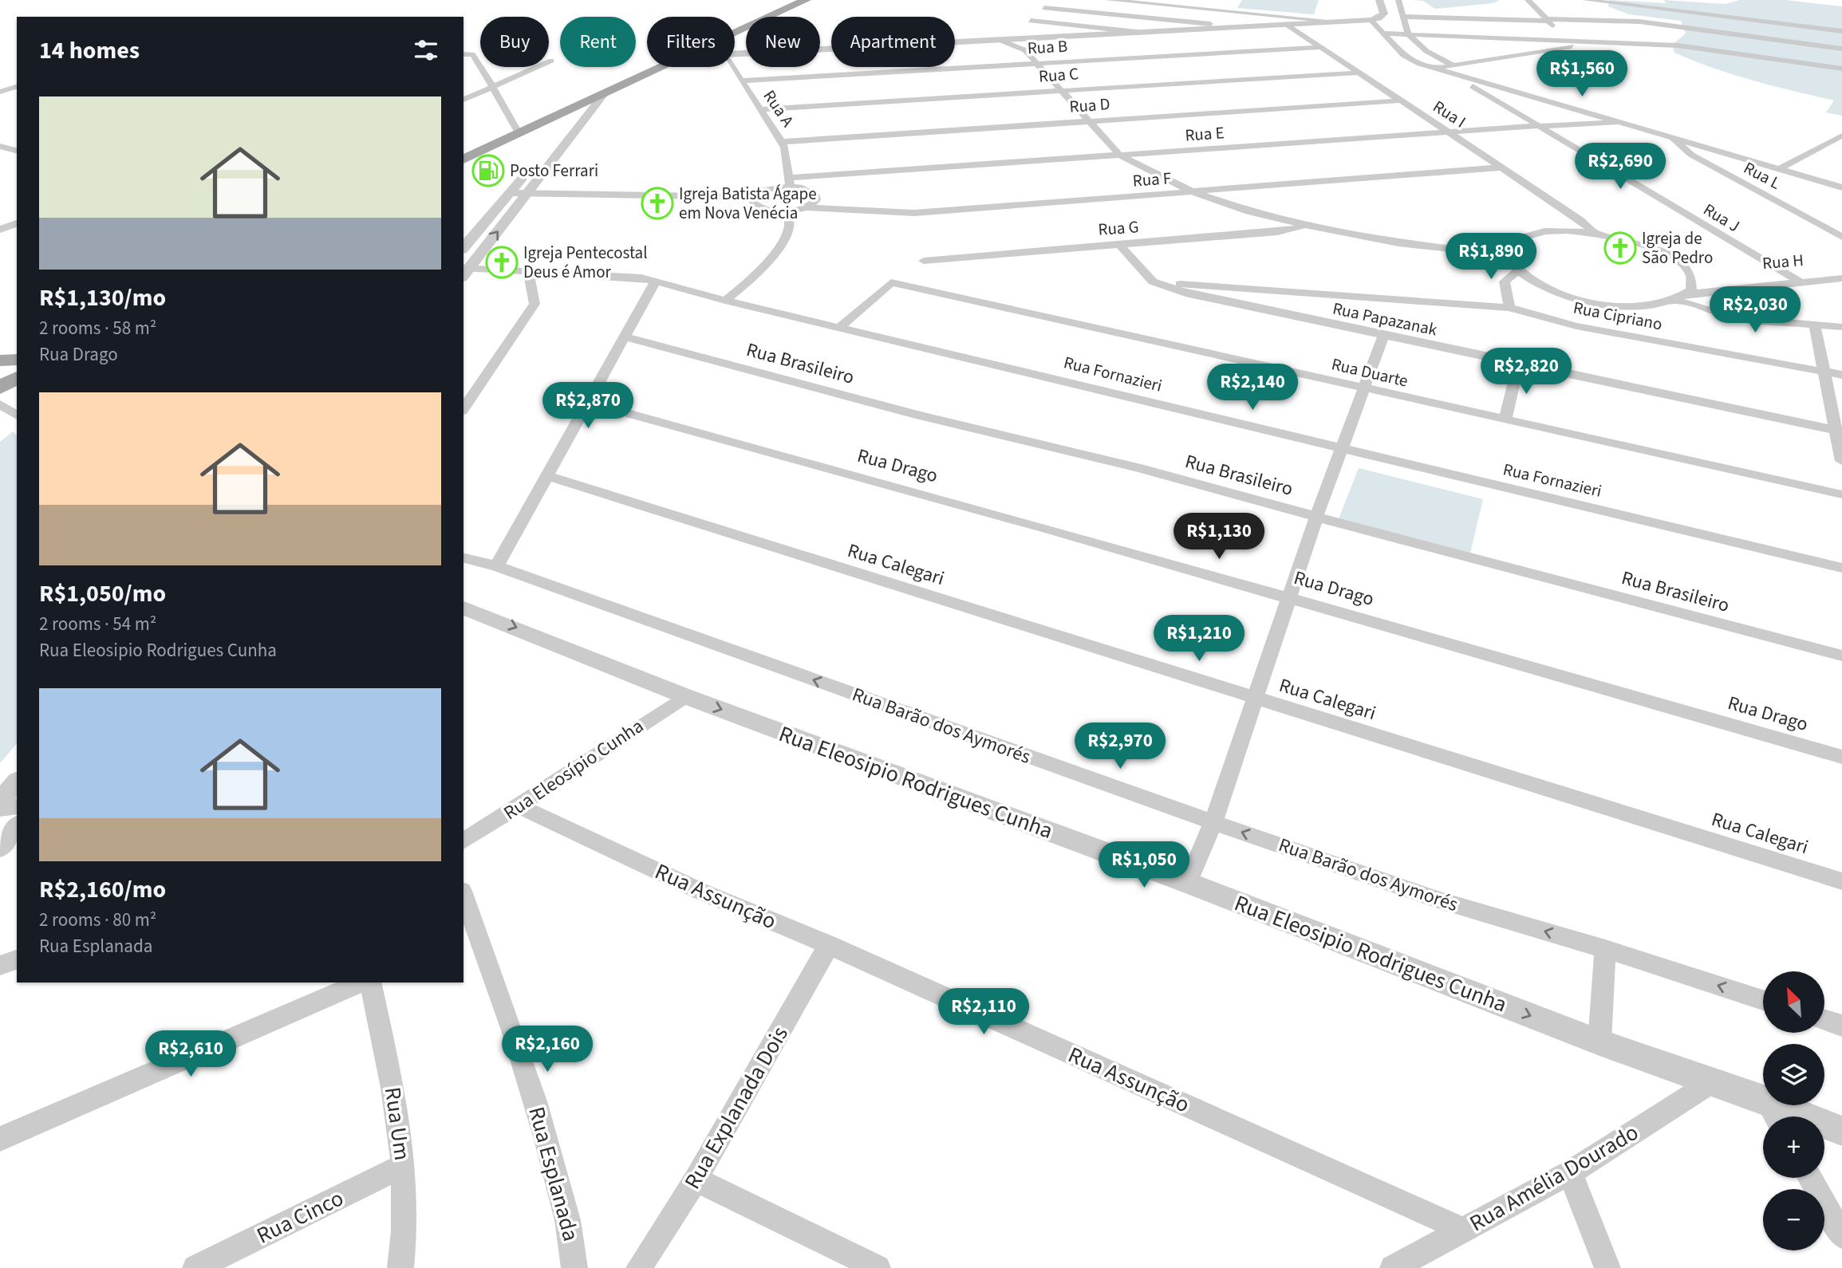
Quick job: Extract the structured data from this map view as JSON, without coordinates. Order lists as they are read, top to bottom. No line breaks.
{"streets":{"street":["Rua B","Rua C","Rua D","Rua A","Rua I","Rua E","Rua L","Rua F","Rua J","Rua G","Rua H","Rua Cipriano","Rua Papazanak","Rua Brasileiro","Rua Duarte","Rua Fornazieri","Rua Drago","Rua Calegari","Rua Barão dos Aymorés","Rua Eleosípio Cunha","Rua Eleosipio Rodrigues Cunha","Rua Assunção","Rua Explanada Dois","Rua Um","Rua Esplanada","Rua Amélia Dourado","Rua Cinco"]},"crossings":[["Rua B","Rua A"],["Rua B","Rua I"],["Rua C","Rua A"],["Rua C","Rua I"],["Rua D","Rua A"],["Rua D","Rua I"],["Rua A","Rua E"],["Rua I","Rua E"],["Rua I","Rua F"],["Rua E","Rua J"],["Rua J","Rua H"],["Rua Cipriano","Rua Papazanak"],["Rua Duarte","Rua Fornazieri"],["Rua Eleosípio Cunha","Rua Eleosipio Rodrigues Cunha"],["Rua Eleosípio Cunha","Rua Assunção"],["Rua Eleosipio Rodrigues Cunha","Rua Amélia Dourado"],["Rua Assunção","Rua Explanada Dois"],["Rua Assunção","Rua Amélia Dourado"],["Rua Um","Rua Cinco"]],"one_way":["Rua Barão dos Aymorés","Rua Eleosipio Rodrigues Cunha"],"places":{"fuel station":["Posto Ferrari"],"church":["Igreja Batista Ágape em Nova Venécia","Igreja de São Pedro","Igreja Pentecostal Deus é Amor"]},"north":"top left","page":{"chip":["Buy","Rent","Filters","New","Apartment"],"heading":"14 homes","price":["R$1,560","R$2,690","R$1,890","R$2,030","R$2,820","R$2,140","R$2,870","R$1,130","R$1,210","R$2,970","R$1,050","R$2,110","R$2,160","R$2,610"],"list":[{"name":"R$1,130/mo","note":"2 rooms · 58 m² · Rua Drago"},{"name":"R$1,050/mo","note":"2 rooms · 54 m² · Rua Eleosipio Rodrigues Cunha"},{"name":"R$2,160/mo","note":"2 rooms · 80 m² · Rua Esplanada"}],"map_buttons":["+","−"]}}
